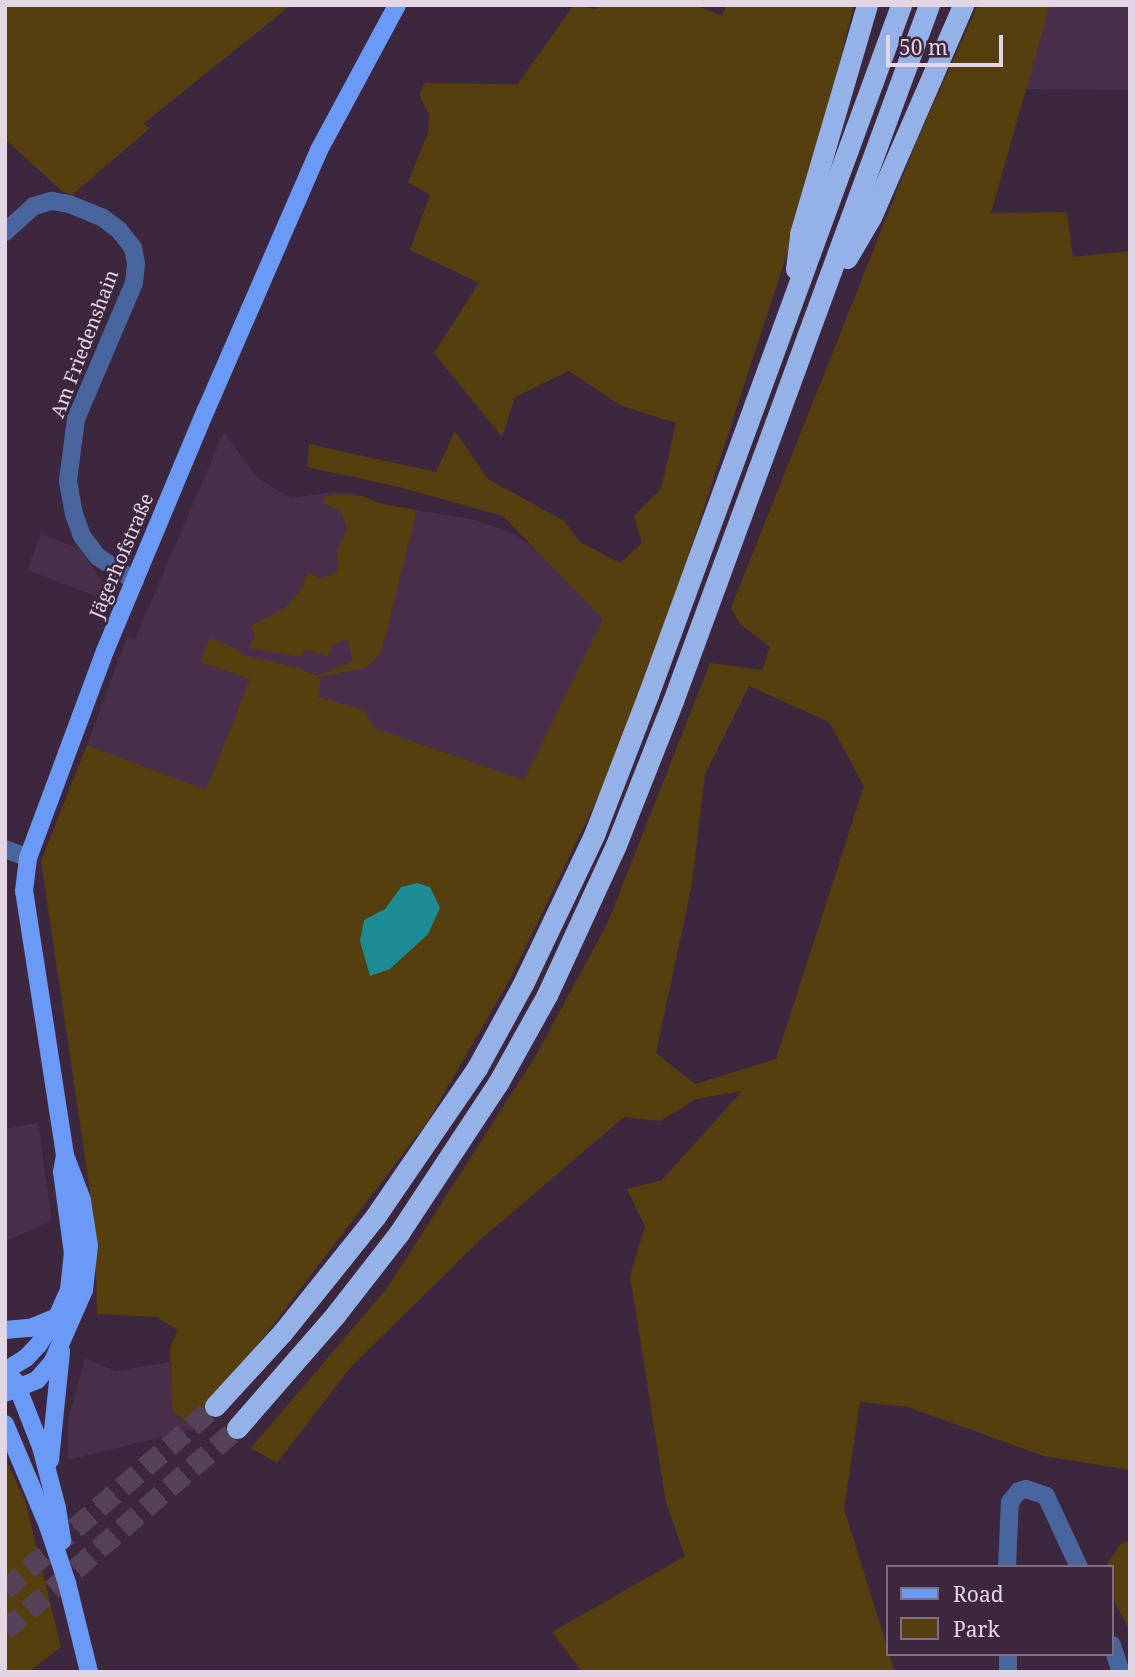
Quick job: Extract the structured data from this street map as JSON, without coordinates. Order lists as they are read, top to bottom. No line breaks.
{"streets":{"main road":["Jägerhofstraße"],"street":["Am Friedenshain"]},"crossings":[["Am Friedenshain","Jägerhofstraße"]],"legend":["Road","Park"],"scale_bar":"50 m"}
